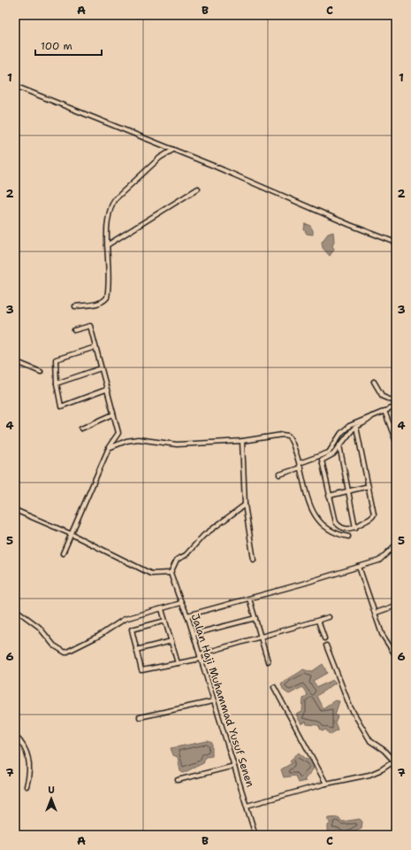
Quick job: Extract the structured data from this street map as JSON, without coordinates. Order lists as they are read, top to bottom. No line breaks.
{"streets":{"street":["Jalan Haji Muhammad Yusuf Senen"]},"scale_bar":"100 m","north":"top","grid":{"columns":["A","B","C"],"rows":["1","2","3","4","5","6","7"]}}
